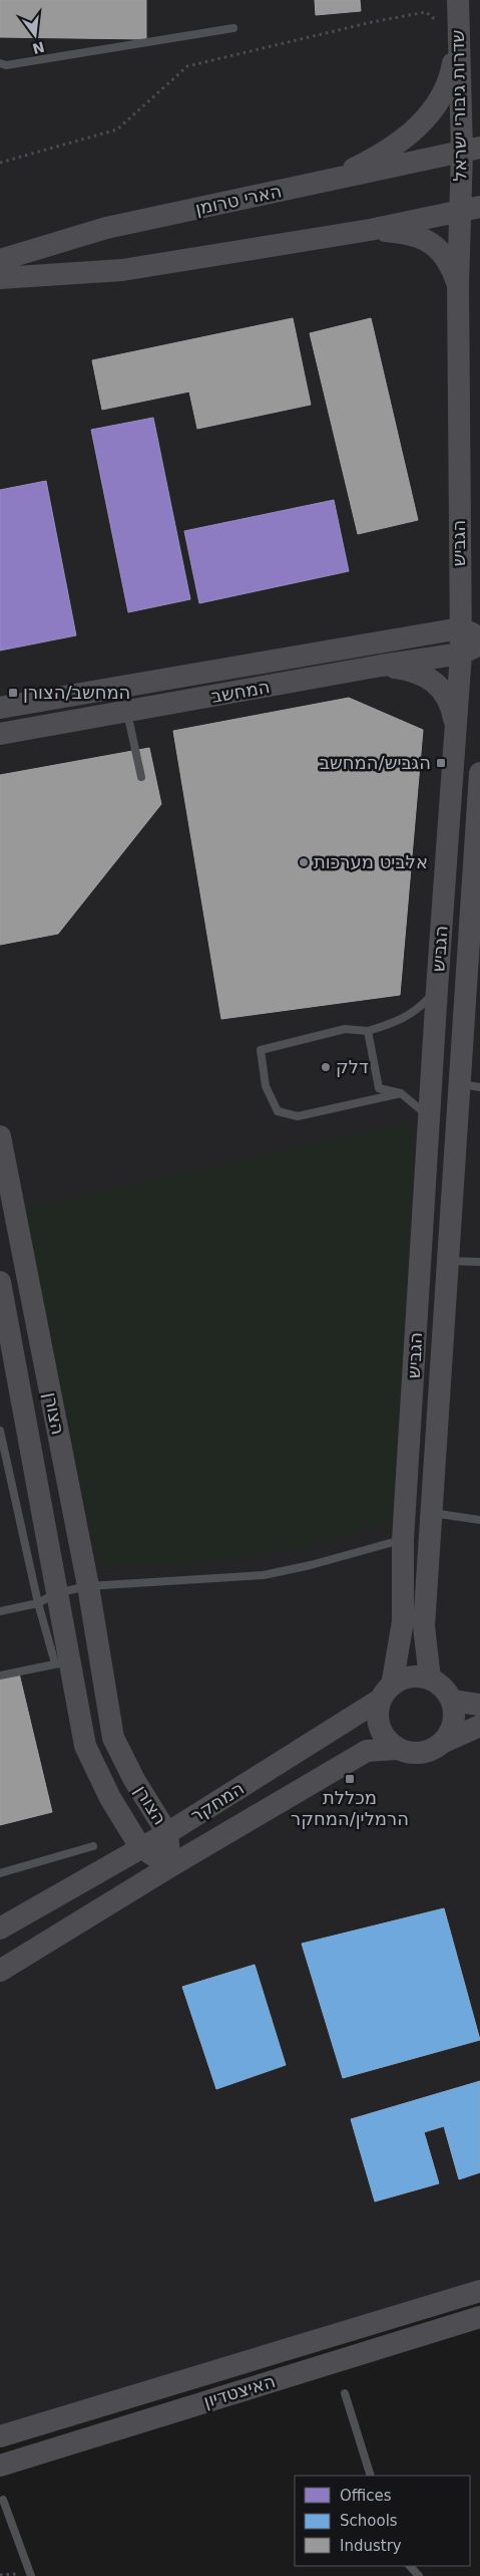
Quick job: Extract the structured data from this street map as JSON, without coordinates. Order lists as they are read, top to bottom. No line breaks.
{"streets":{"street":["שדרות גיבורי ישראל","הארי טרומן","הגביש","המחשב","הצורן","המחקר","האיצטדיון"]},"crossings":[["שדרות גיבורי ישראל","הארי טרומן"],["שדרות גיבורי ישראל","הגביש"],["הגביש","המחשב"],["הגביש","המחקר"],["הצורן","המחקר"]],"places":{"transit":["המחשב/הצורן","הגביש/המחשב","מכללת הרמלין/המחקר"],"other":["אלביט מערכות","דלק"]},"legend":["Offices","Schools","Industry"],"north":"bottom"}
